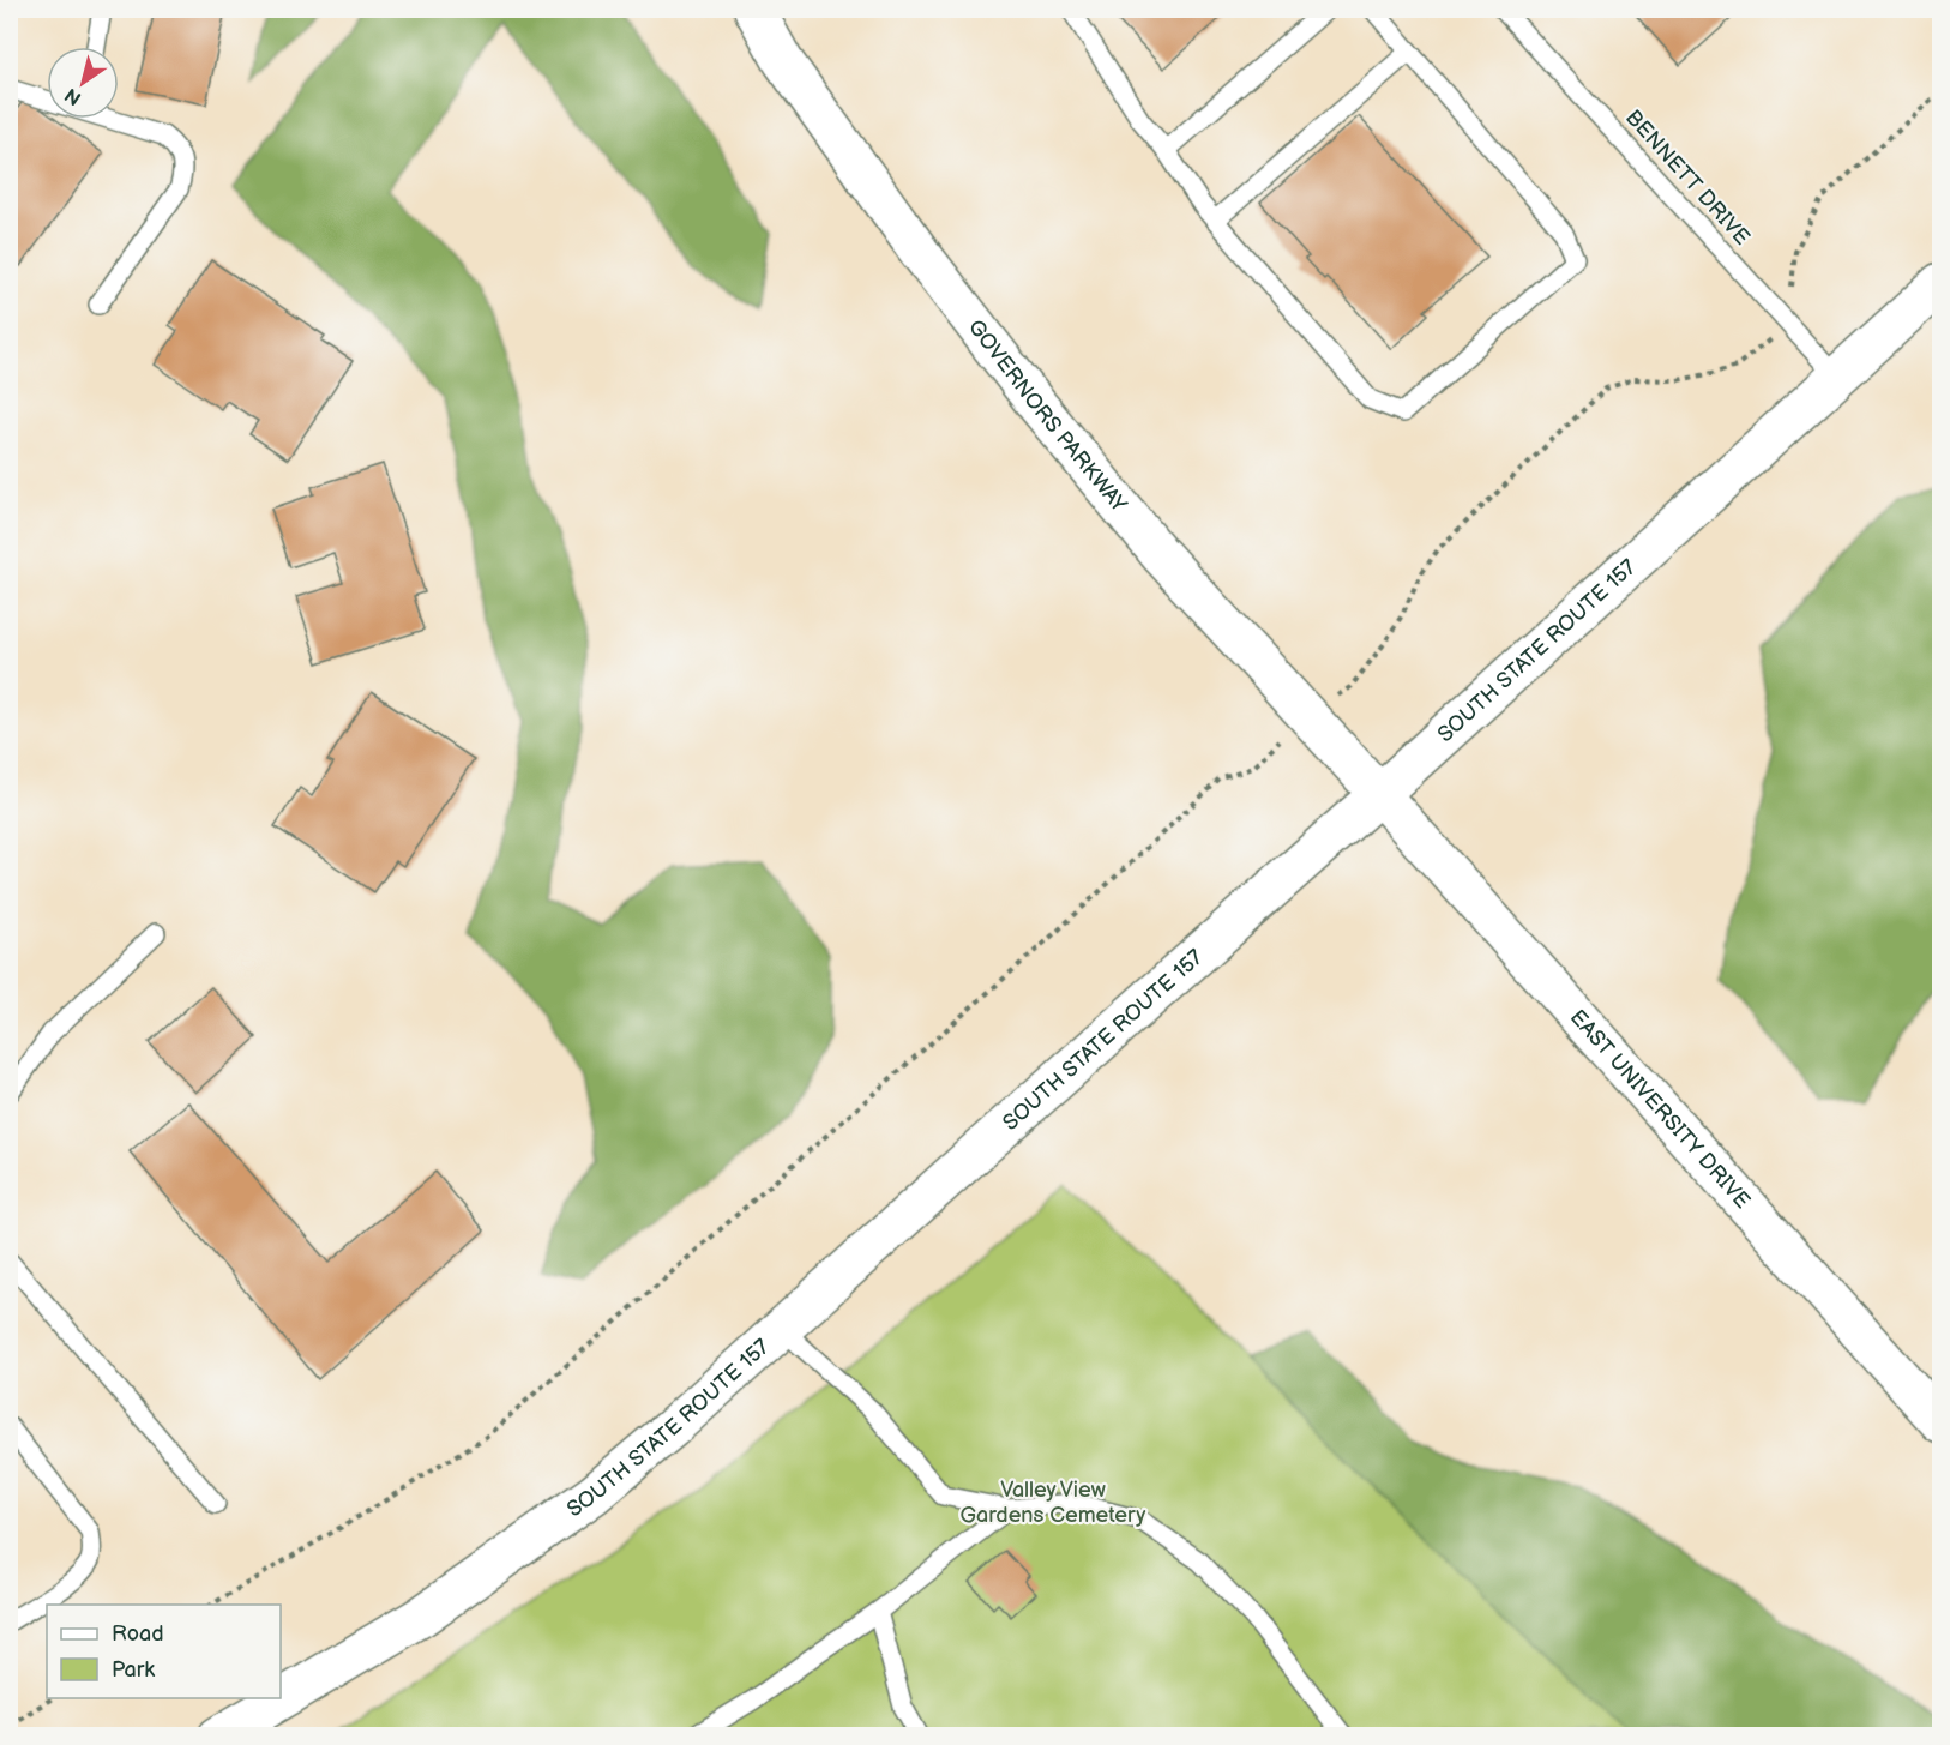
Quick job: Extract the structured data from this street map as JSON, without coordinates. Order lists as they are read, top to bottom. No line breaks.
{"streets":{"main road":["GOVERNORS PARKWAY","SOUTH STATE ROUTE 157","EAST UNIVERSITY DRIVE"],"lane":["BENNETT DRIVE"]},"crossings":[["BENNETT DRIVE","SOUTH STATE ROUTE 157"],["GOVERNORS PARKWAY","SOUTH STATE ROUTE 157"],["GOVERNORS PARKWAY","EAST UNIVERSITY DRIVE"],["SOUTH STATE ROUTE 157","EAST UNIVERSITY DRIVE"]],"parks":["Valley View Gardens Cemetery"],"legend":["Road","Park"],"north":"bottom left"}
